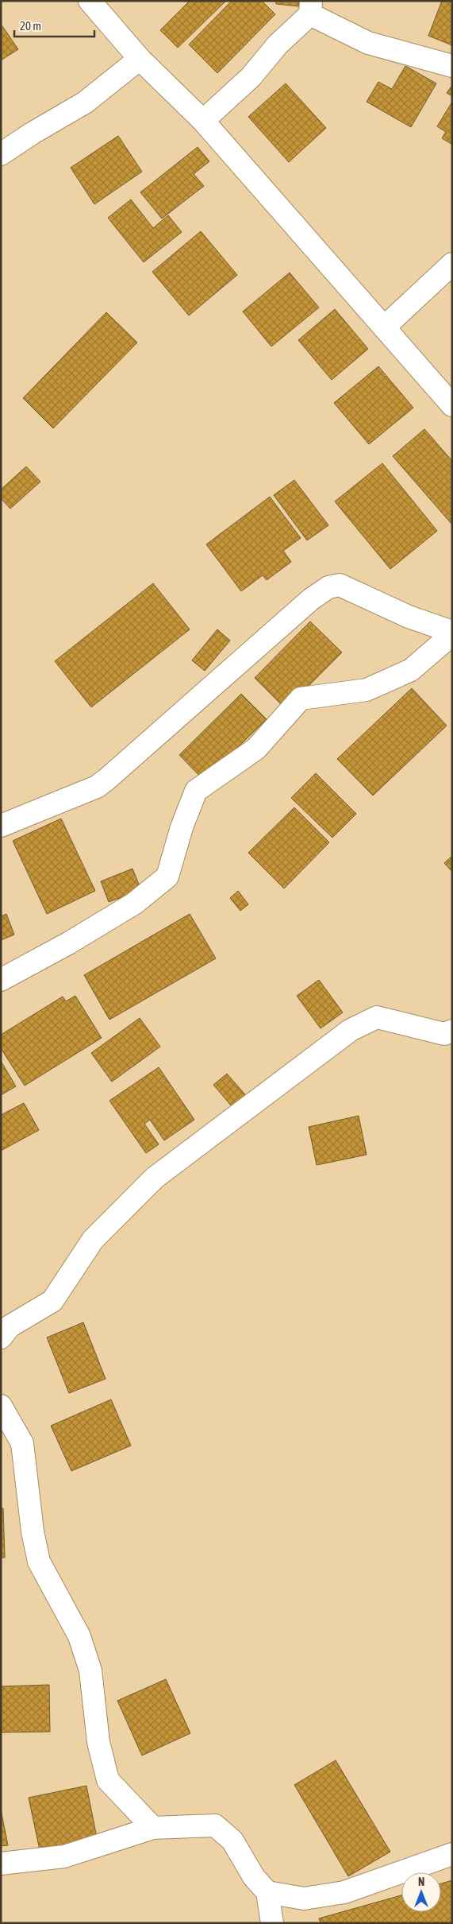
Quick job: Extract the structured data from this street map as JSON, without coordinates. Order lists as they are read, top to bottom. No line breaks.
{"scale_bar":"20 m","north":"top"}
